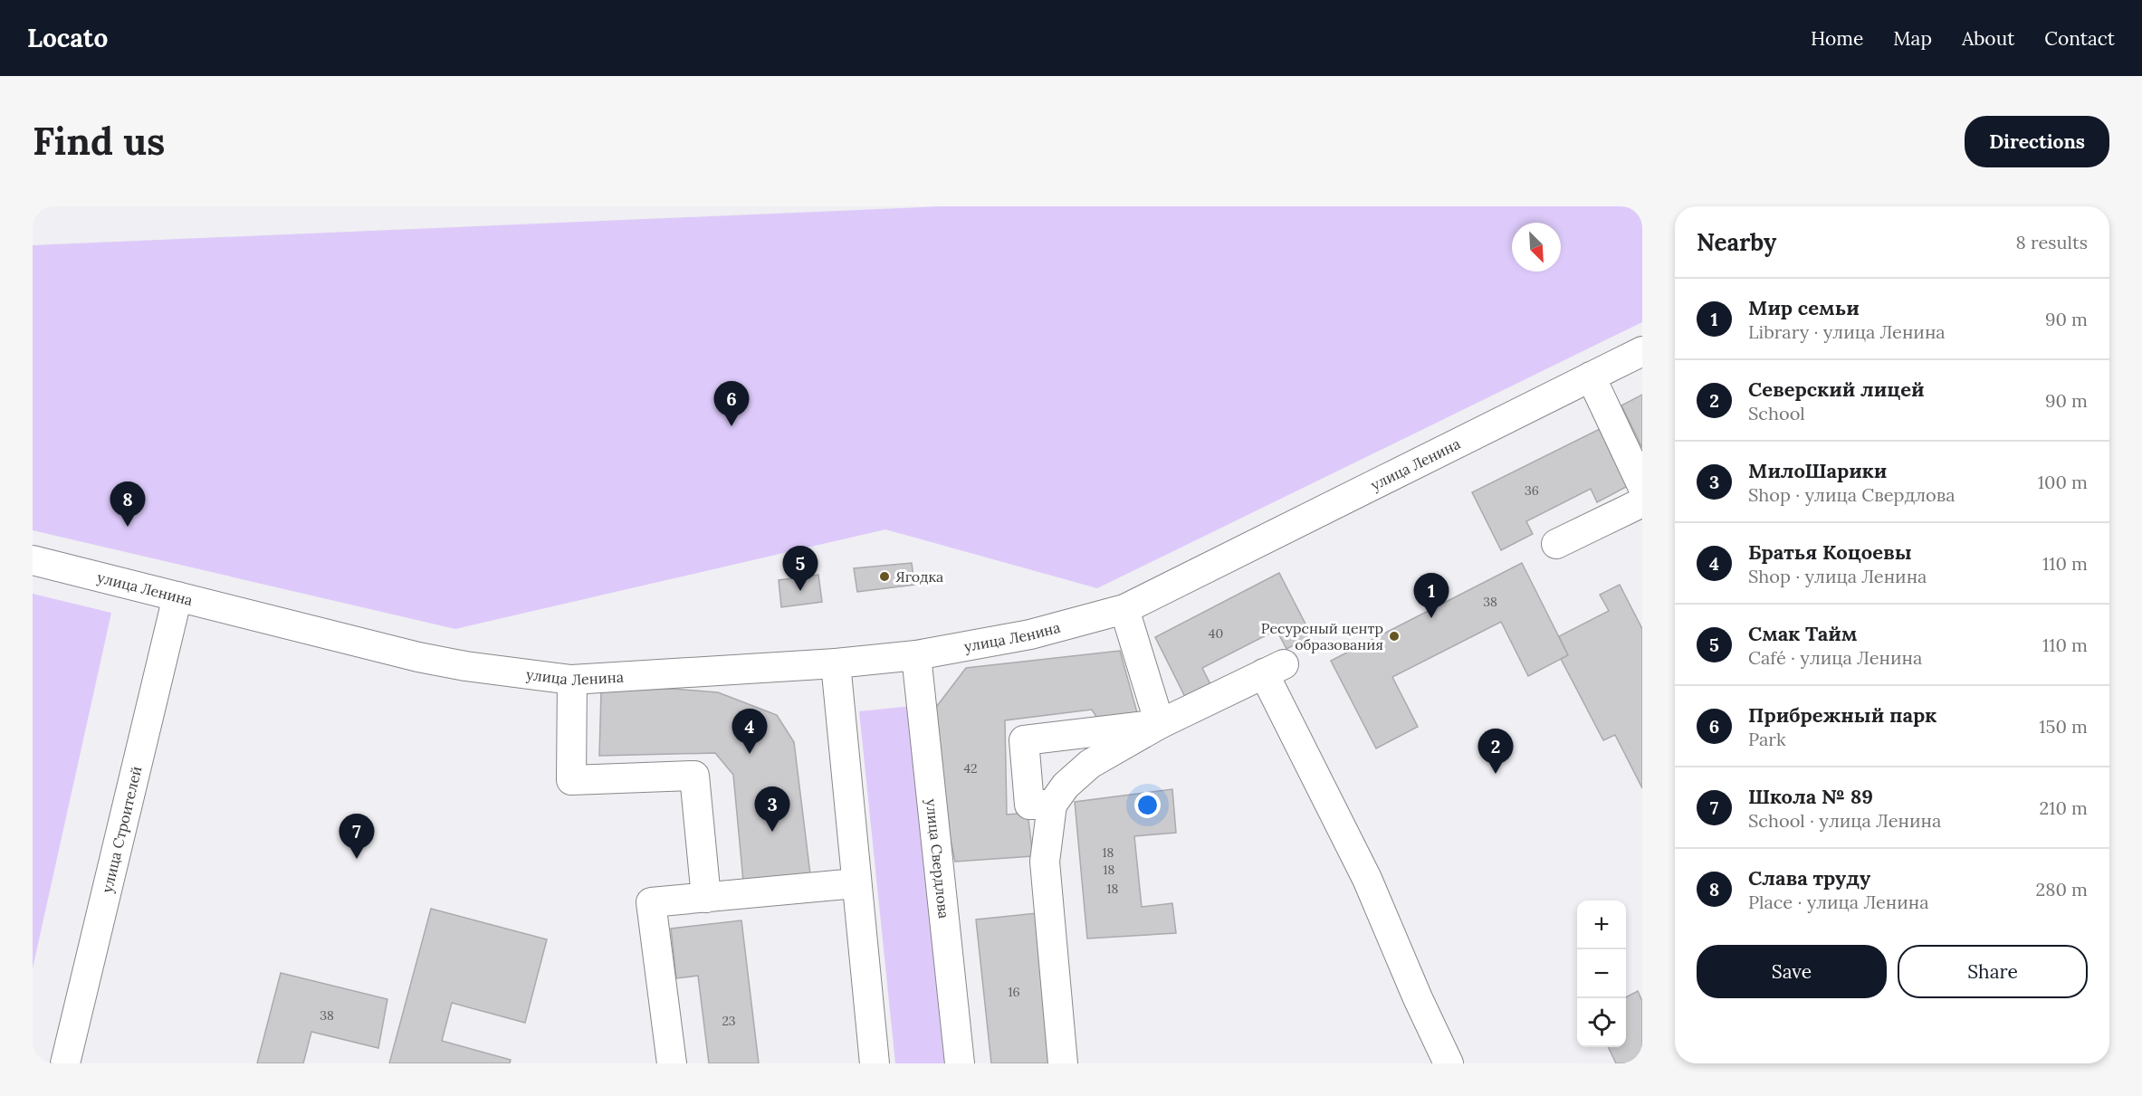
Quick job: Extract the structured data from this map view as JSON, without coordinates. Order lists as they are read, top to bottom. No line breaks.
{"streets":{"street":["улица Ленина","улица Строителей","улица Свердлова"]},"crossings":[["улица Ленина","улица Строителей"],["улица Ленина","улица Свердлова"]],"places":["Ягодка","Ресурсный центр образования"],"house_numbers":["36","38","40","42","18","18","18","16","38","23"],"north":"bottom right","page":{"header":"Locato","nav":["Home","Map","About","Contact"],"buttons":["Directions",["Save","Share"]],"title":"Find us","heading":["Nearby","8 results"],"list":[{"mark":"1","name":"Мир семьи","note":"Library · улица Ленина","value":"90 m"},{"mark":"2","name":"Северский лицей","note":"School","value":"90 m"},{"mark":"3","name":"МилоШарики","note":"Shop · улица Свердлова","value":"100 m"},{"mark":"4","name":"Братья Коцоевы","note":"Shop · улица Ленина","value":"110 m"},{"mark":"5","name":"Смак Тайм","note":"Café · улица Ленина","value":"110 m"},{"mark":"6","name":"Прибрежный парк","note":"Park","value":"150 m"},{"mark":"7","name":"Школа № 89","note":"School · улица Ленина","value":"210 m"},{"mark":"8","name":"Слава труду","note":"Place · улица Ленина","value":"280 m"}],"pins":["6","8","5","1","4","2","3","7"],"map_buttons":["+","−"]}}
